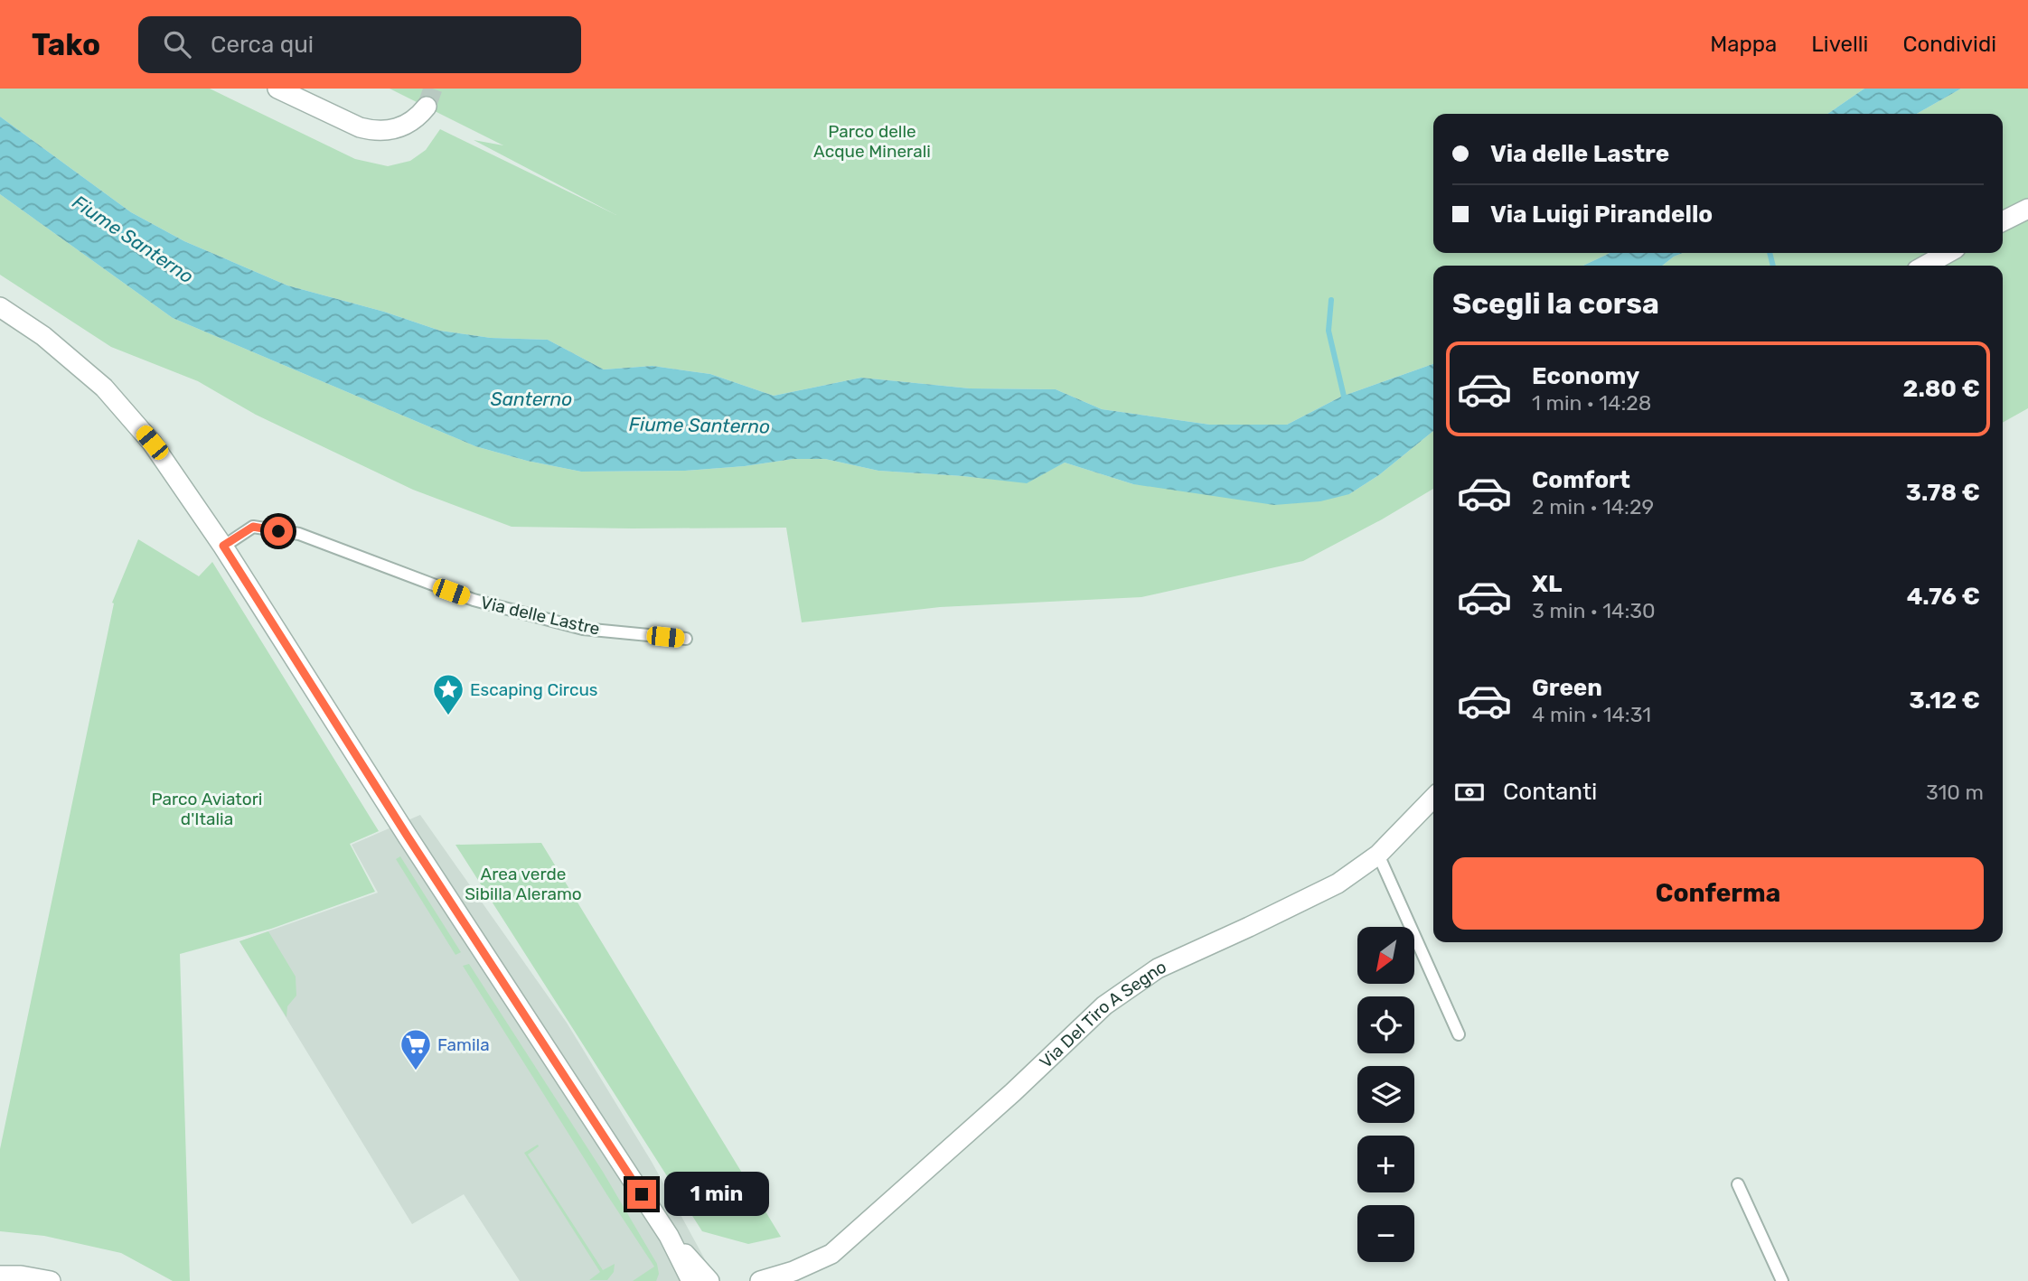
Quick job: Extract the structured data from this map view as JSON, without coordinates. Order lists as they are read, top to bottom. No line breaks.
{"streets":{"street":["Via Del Tiro A Segno"],"lane":["Via delle Lastre"]},"water":["Fiume Santerno","Santerno"],"parks":["Parco delle Acque Minerali","Parco Aviatori d'Italia","Area verde Sibilla Aleramo"],"places":{"place":["Escaping Circus"],"supermarket":["Famila"]},"north":"bottom left","page":{"header":"Tako","search":"Cerca qui","nav":["Mappa","Livelli","Condividi"],"banner":["Via delle Lastre","Via Luigi Pirandello"],"heading":"Scegli la corsa","list":[{"name":"Economy","note":"1 min · 14:28","value":"2.80 €"},{"name":"Comfort","note":"2 min · 14:29","value":"3.78 €"},{"name":"XL","note":"3 min · 14:30","value":"4.76 €"},{"name":"Green","note":"4 min · 14:31","value":"3.12 €"}],"pay":["Contanti","310 m"],"buttons":"Conferma","map_buttons":["+","−"],"bubble":"1 min"}}
